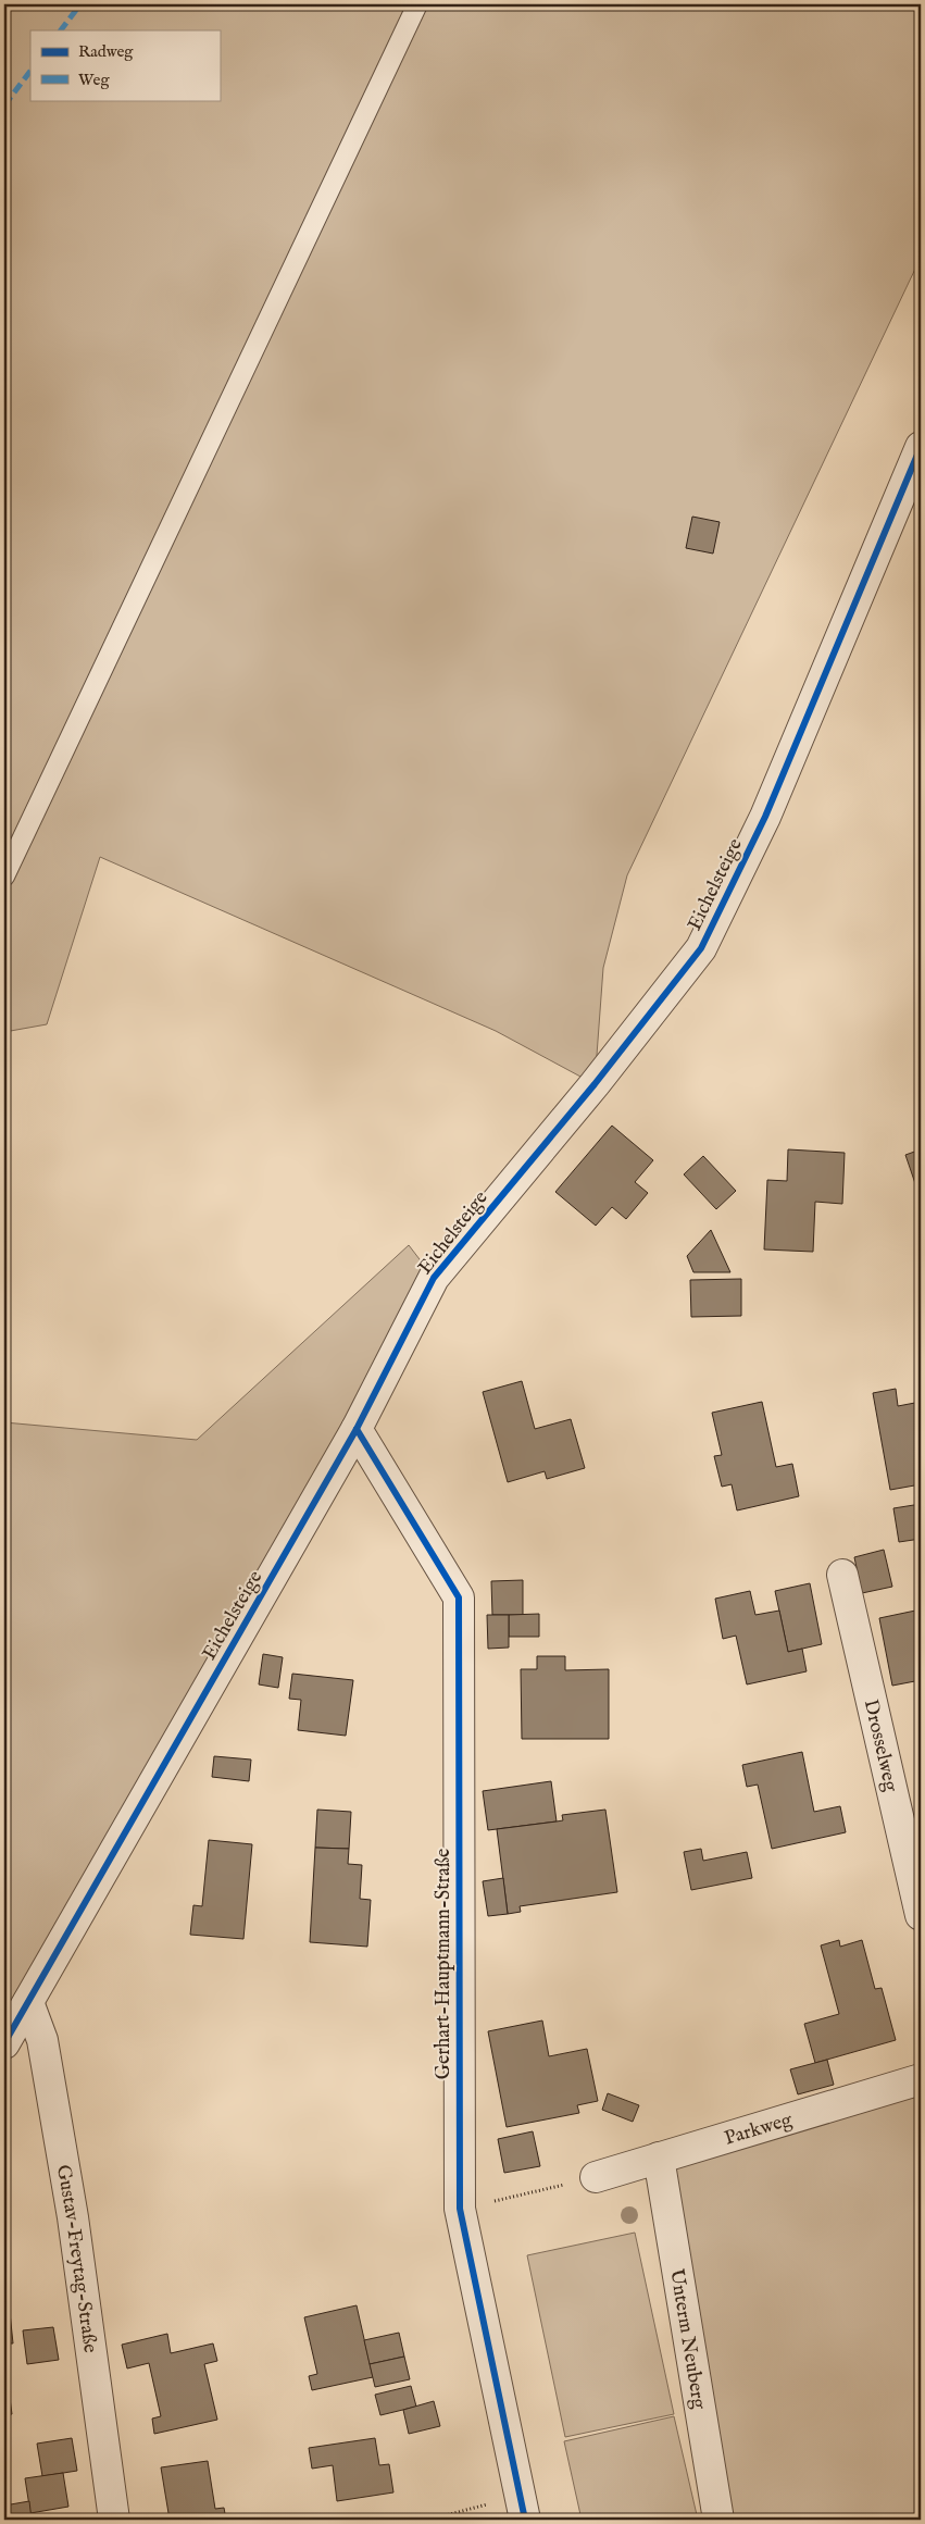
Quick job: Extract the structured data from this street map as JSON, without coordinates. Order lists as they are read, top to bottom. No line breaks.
{"streets":{"street":["Eichelsteige","Drosselweg","Gerhart-Hauptmann-Straße","Parkweg","Gustav-Freytag-Straße","Unterm Neuberg"]},"crossings":[["Eichelsteige","Gerhart-Hauptmann-Straße"],["Eichelsteige","Gustav-Freytag-Straße"],["Parkweg","Unterm Neuberg"]],"legend":["Radweg","Weg"]}
